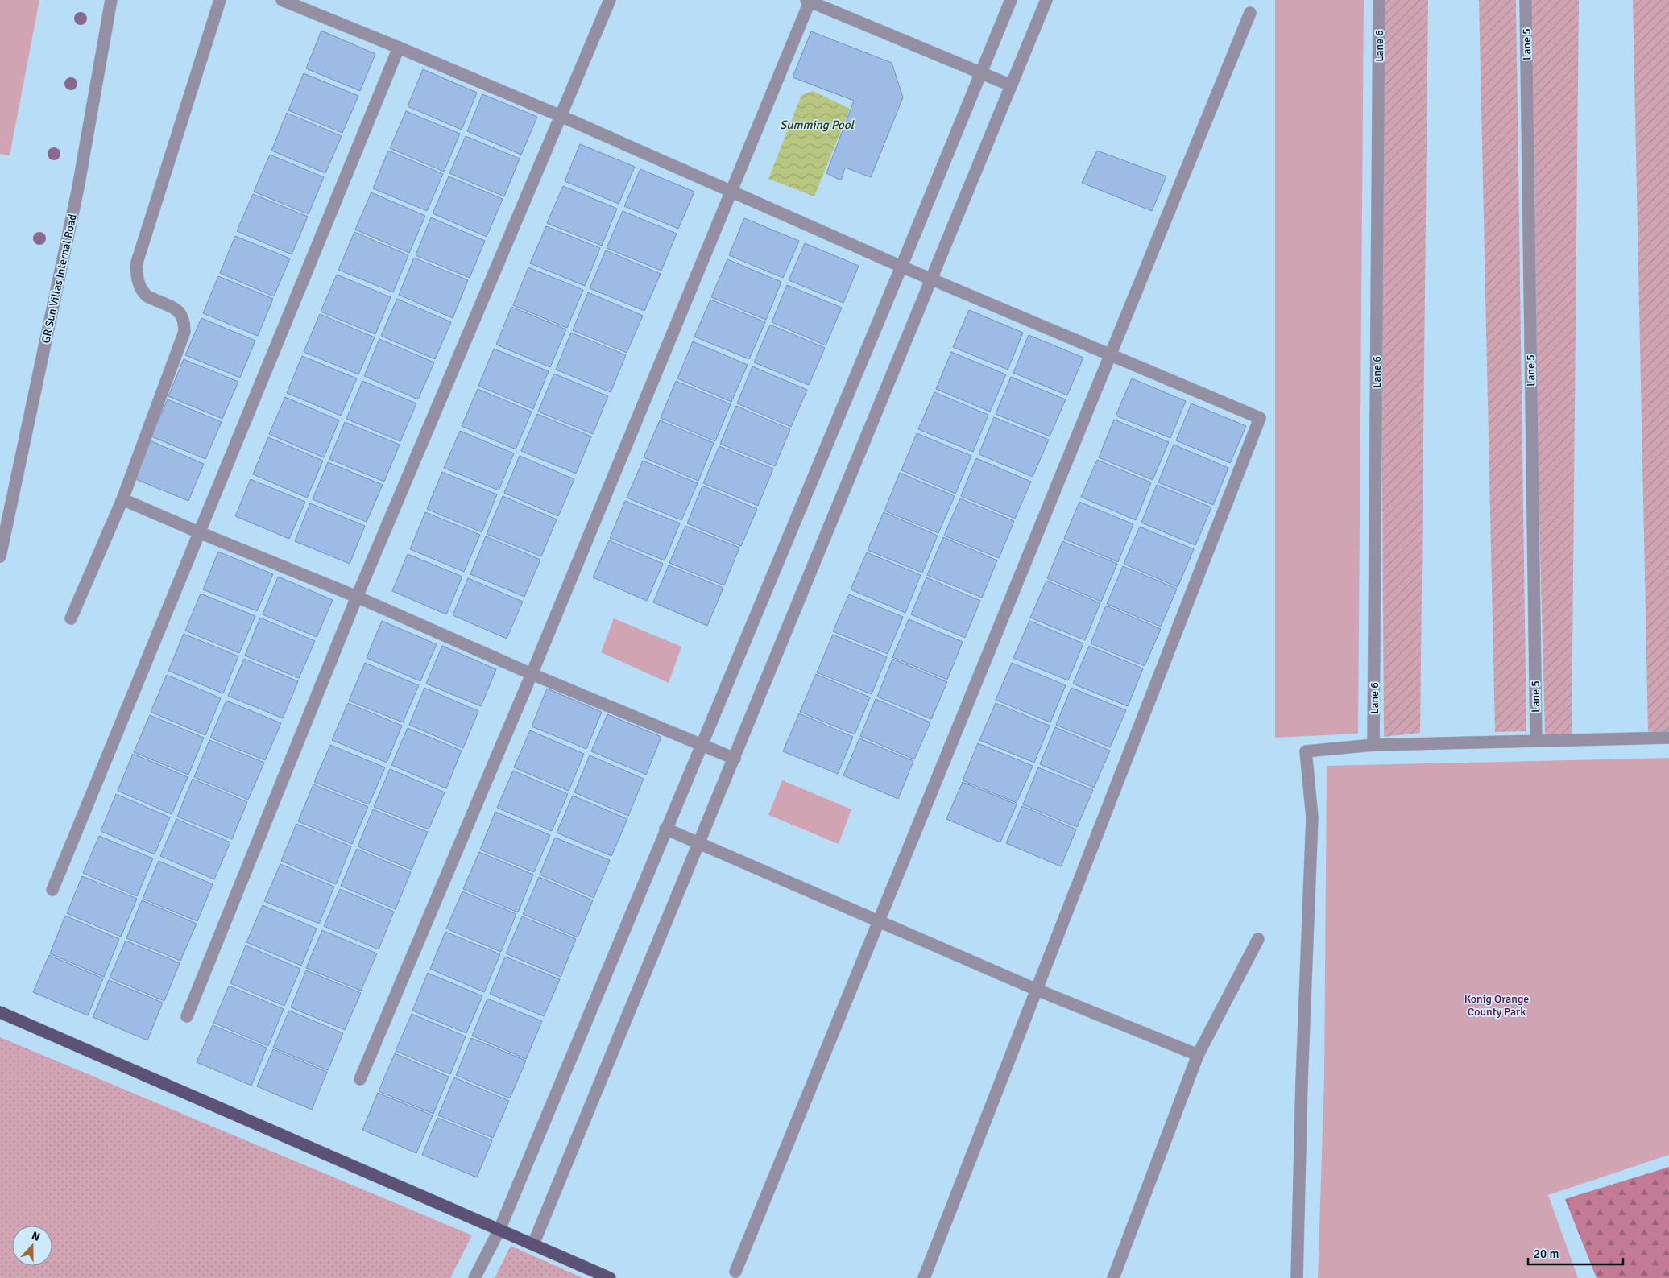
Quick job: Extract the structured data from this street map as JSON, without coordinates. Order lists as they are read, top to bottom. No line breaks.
{"streets":{"street":["Lane 5","Lane 6","GR Sun Villas Internal Road"]},"water":["Summing Pool"],"parks":["Konig Orange County Park"],"scale_bar":"20 m","north":"top"}
